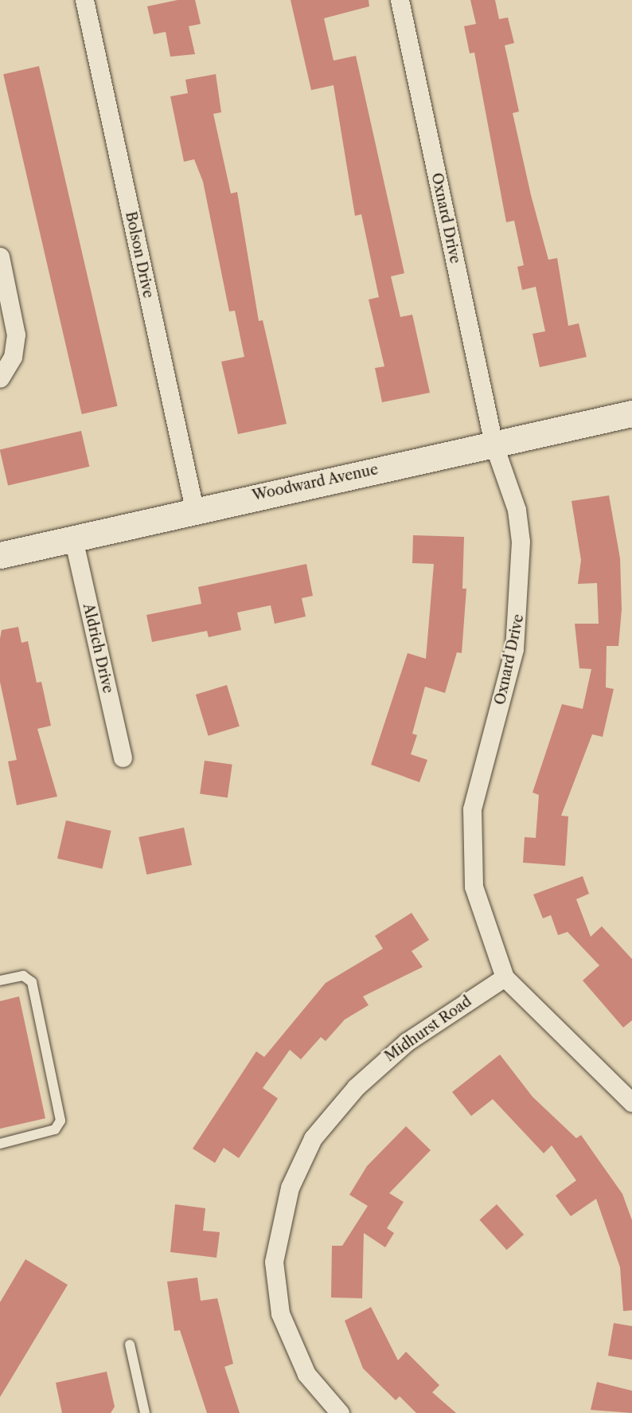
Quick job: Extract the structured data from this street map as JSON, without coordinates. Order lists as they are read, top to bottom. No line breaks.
{"streets":{"main road":["Woodward Avenue"],"street":["Oxnard Drive","Bolson Drive","Aldrich Drive","Midhurst Road"]},"crossings":[["Oxnard Drive","Woodward Avenue"],["Oxnard Drive","Midhurst Road"],["Bolson Drive","Woodward Avenue"],["Woodward Avenue","Aldrich Drive"]]}
